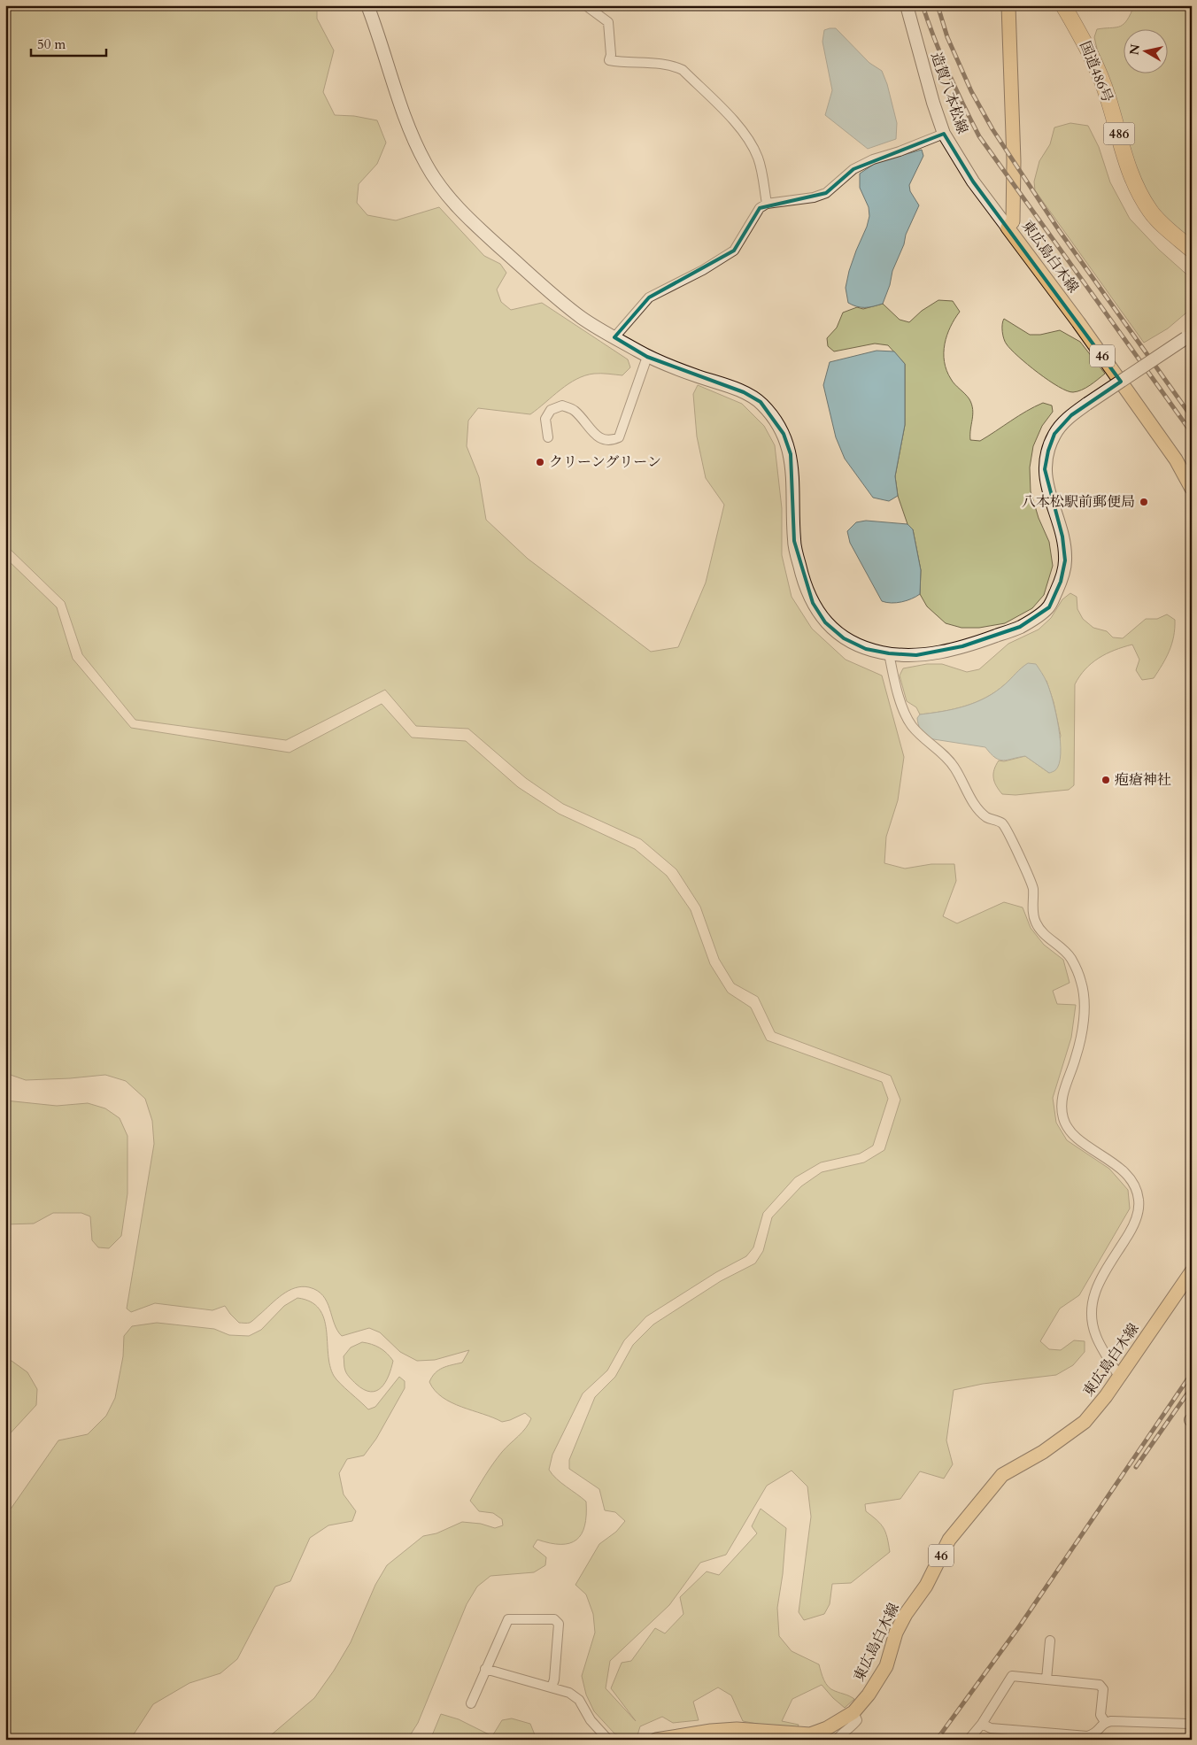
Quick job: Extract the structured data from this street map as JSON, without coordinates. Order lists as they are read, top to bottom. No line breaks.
{"streets":{"highway":["国道486号","486"],"main road":["東広島白木線","46"],"street":["造賀八本松線"]},"crossings":[["造賀八本松線","東広島白木線"]],"places":["クリーングリーン","八本松駅前郵便局","疱瘡神社"],"scale_bar":"50 m","north":"left"}
